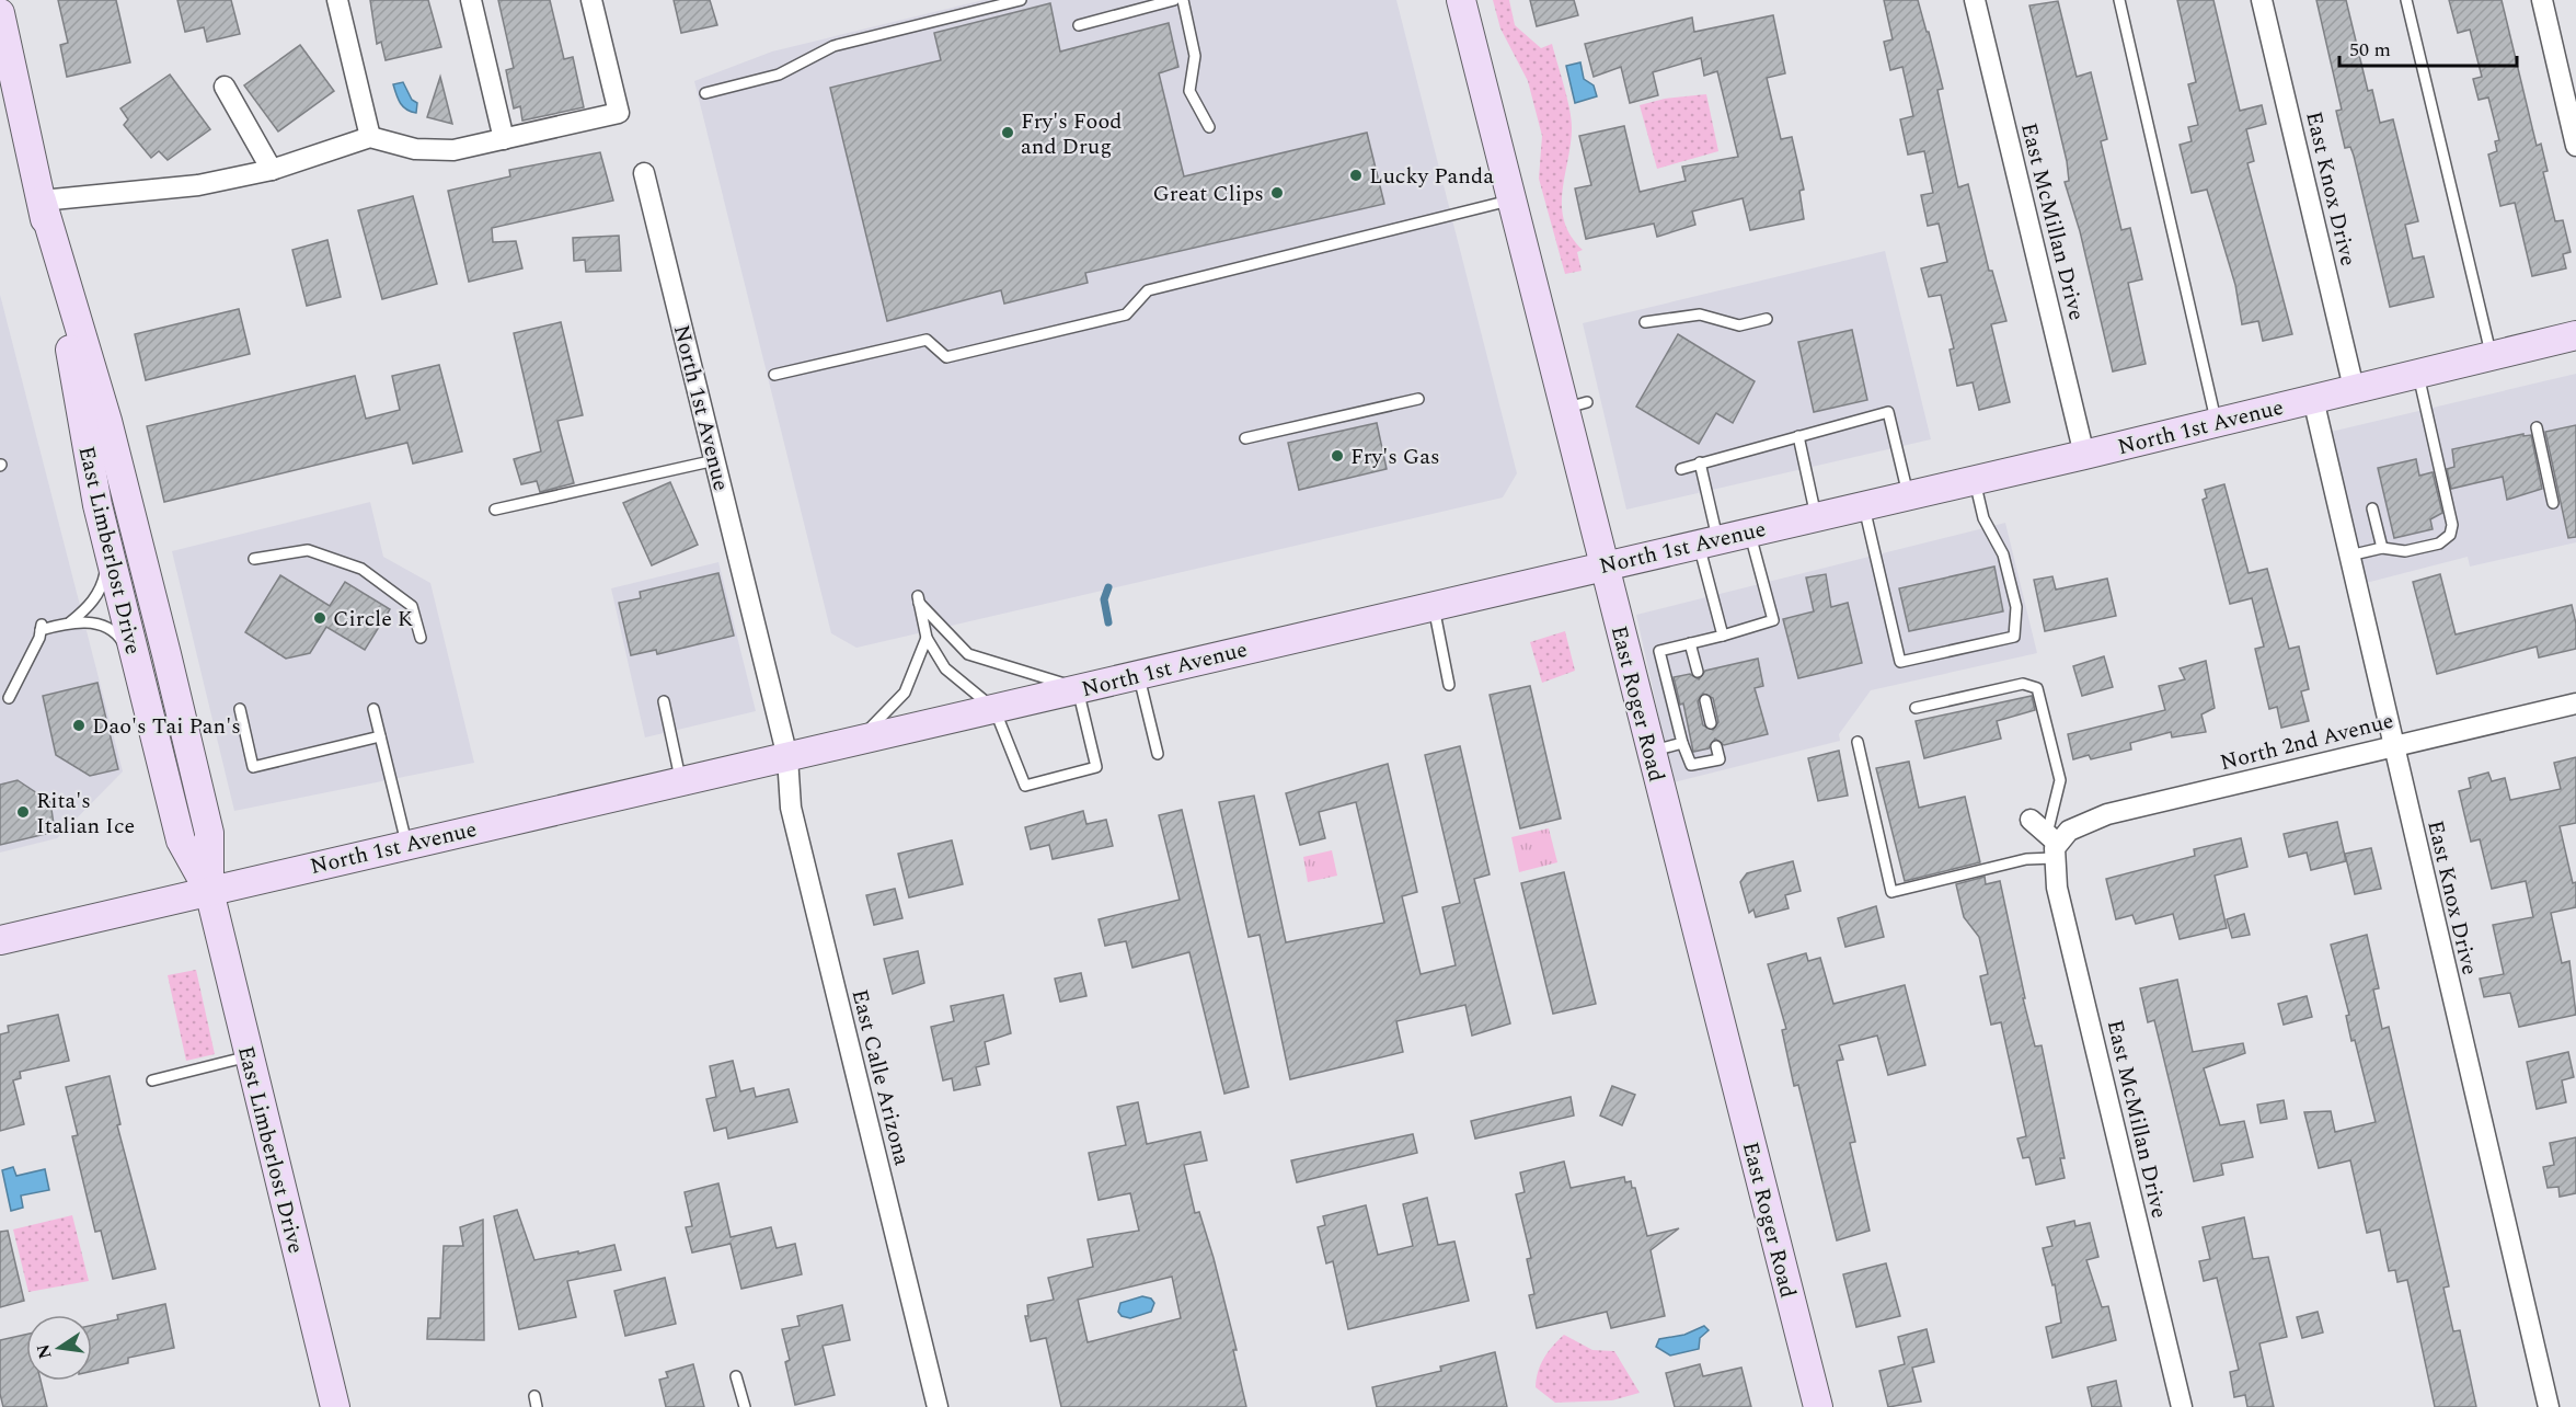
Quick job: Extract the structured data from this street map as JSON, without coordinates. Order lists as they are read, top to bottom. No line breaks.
{"streets":{"street":["East Knox Drive","East McMillan Drive","North 1st Avenue","East Limberlost Drive","East Roger Road","North 2nd Avenue","East Calle Arizona"]},"crossings":[["East Knox Drive","North 1st Avenue"],["East Knox Drive","North 2nd Avenue"],["East McMillan Drive","North 1st Avenue"],["East McMillan Drive","North 2nd Avenue"],["North 1st Avenue","East Limberlost Drive"],["North 1st Avenue","East Roger Road"],["North 1st Avenue","East Calle Arizona"]],"places":["Fry's Food and Drug","Lucky Panda","Great Clips","Fry's Gas","Circle K","Dao's Tai Pan's","Rita's Italian Ice"],"scale_bar":"50 m","north":"left"}
